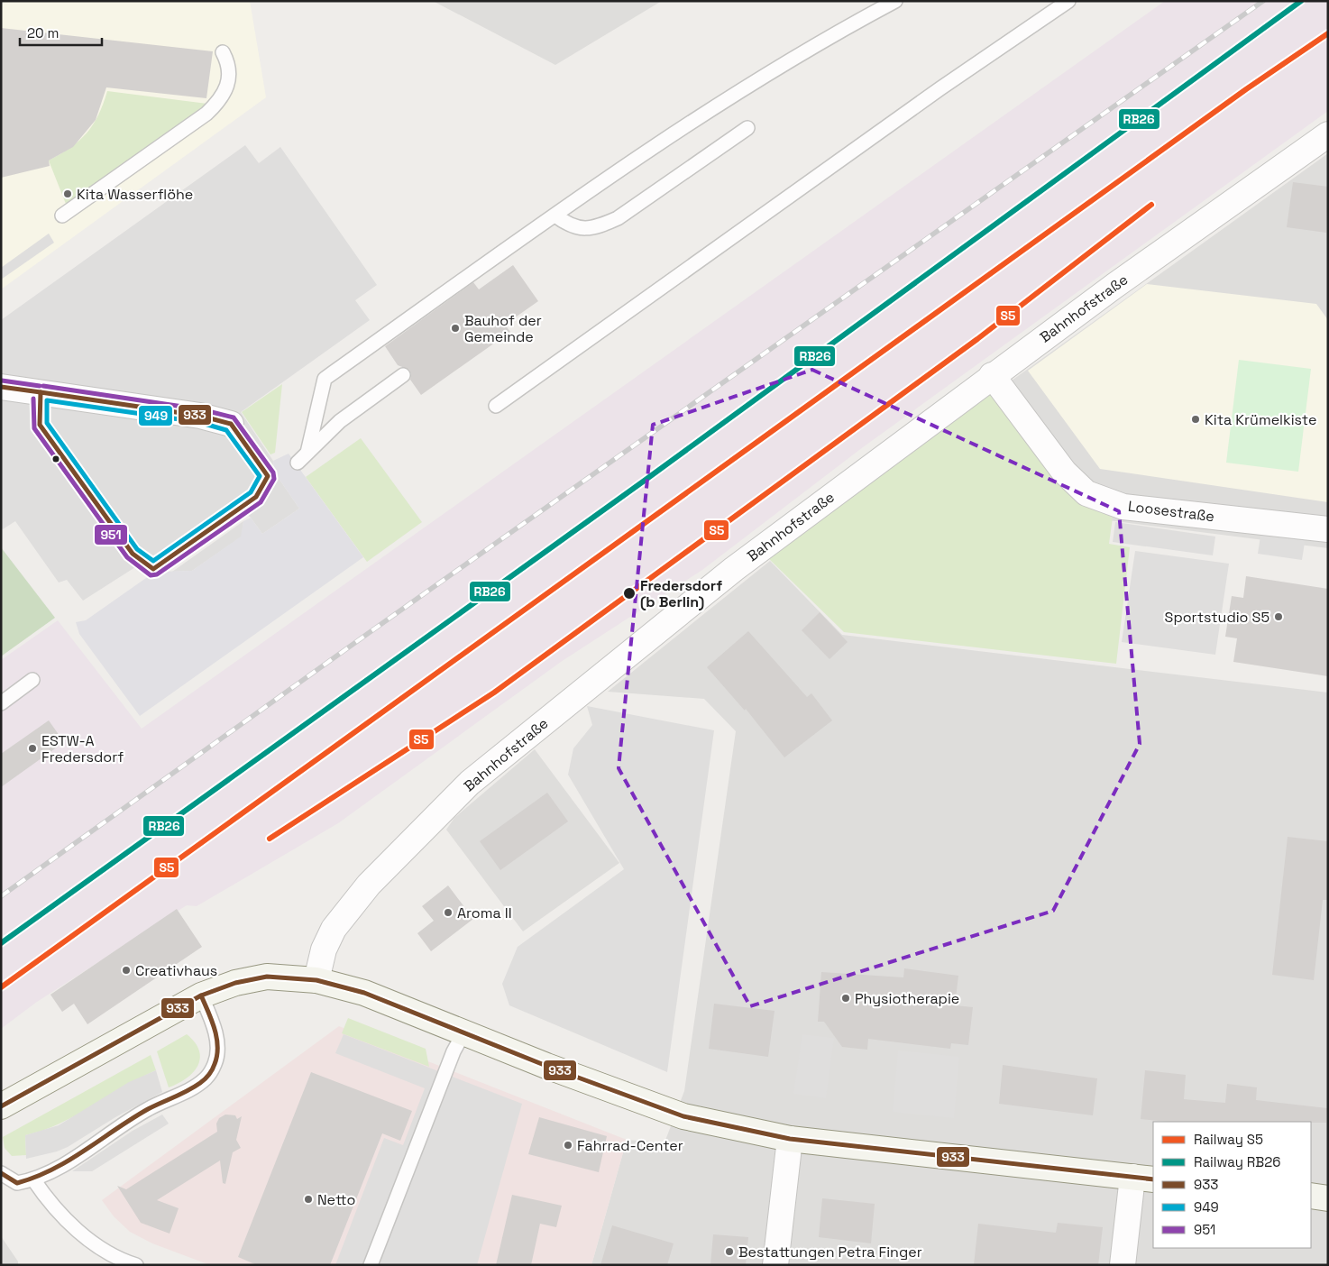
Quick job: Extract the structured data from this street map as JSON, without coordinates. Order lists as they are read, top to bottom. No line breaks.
{"streets":{"street":["Bahnhofstraße","Loosestraße"]},"crossings":[["Bahnhofstraße","Loosestraße"]],"places":["Kita Wasserflöhe","Bauhof der Gemeinde","Kita Krümelkiste","Fredersdorf (b Berlin)","Sportstudio S5","ESTW-A Fredersdorf","Aroma II","Creativhaus","Physiotherapie","Fahrrad-Center","Netto","Bestattungen Petra Finger"],"lines":["rail line RB26","rail line S5","transit line 951","transit line 933","transit line 949"],"legend":["Railway S5","Railway RB26","933","949","951"],"scale_bar":"20 m"}
